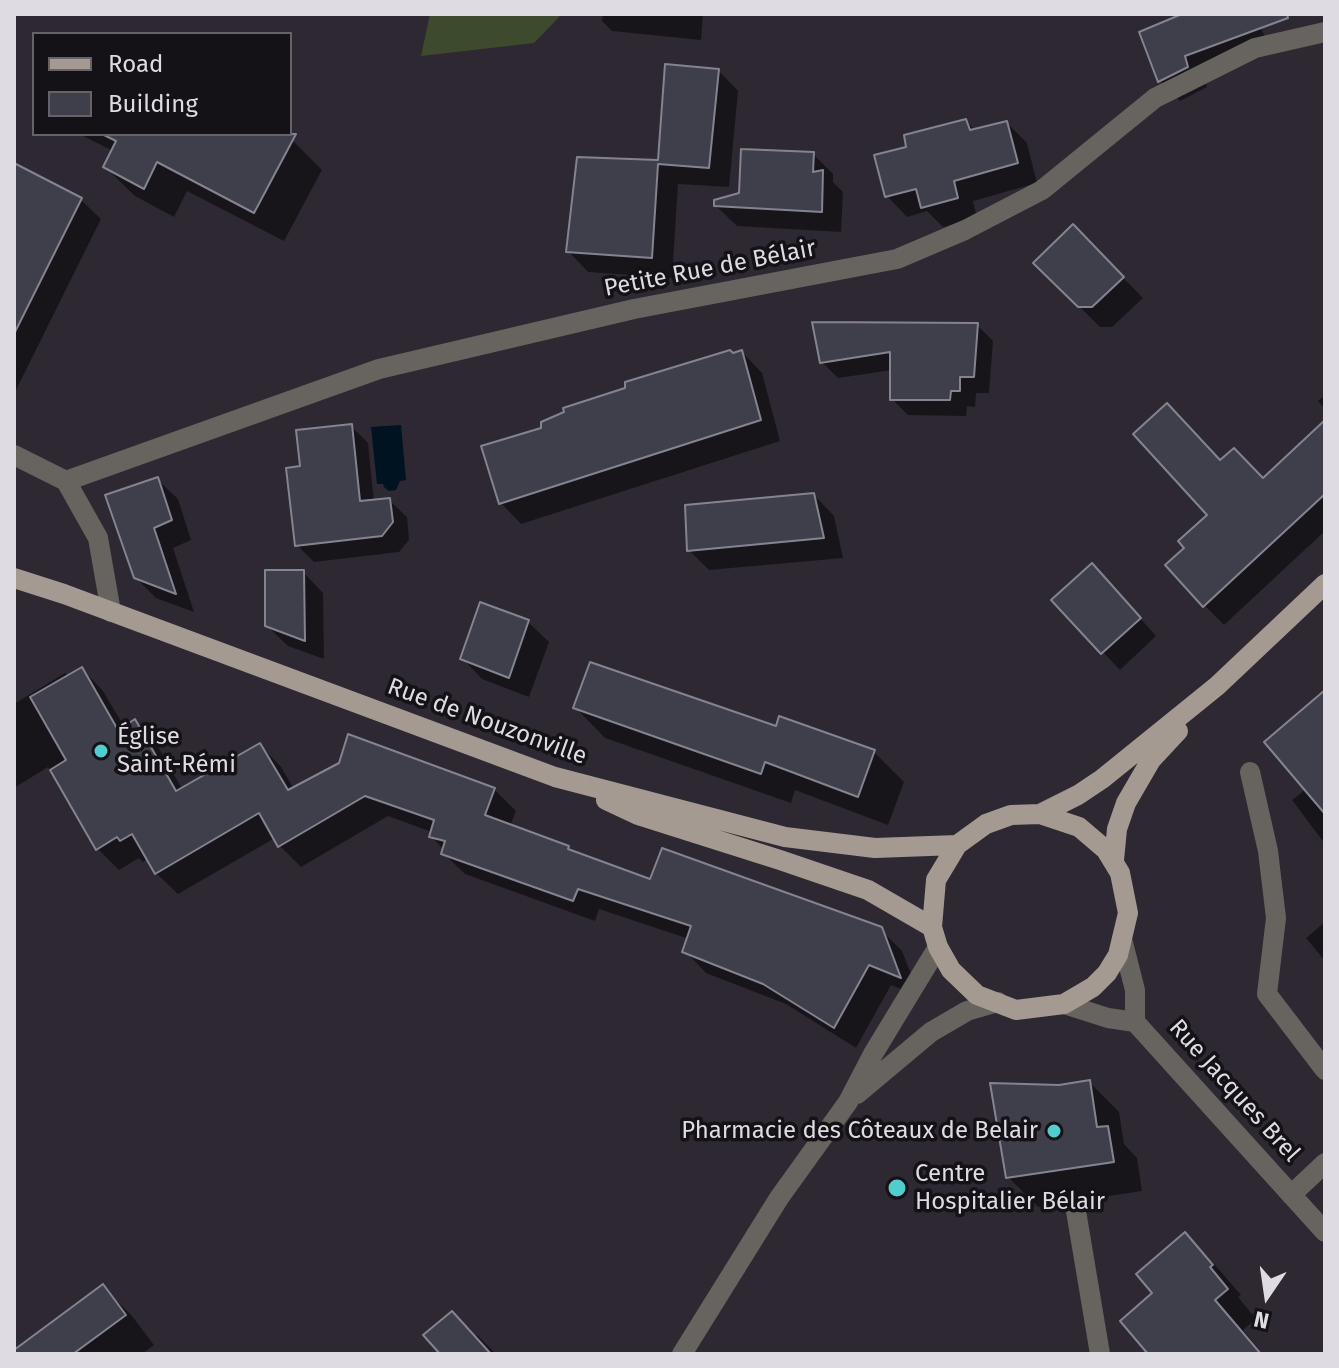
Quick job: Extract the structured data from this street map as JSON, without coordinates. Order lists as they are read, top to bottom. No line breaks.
{"streets":{"main road":["Rue de Nouzonville"],"street":["Petite Rue de Bélair","Rue Jacques Brel"]},"crossings":[["Rue de Nouzonville","Rue Jacques Brel"]],"places":["Église Saint-Rémi","Pharmacie des Côteaux de Belair","Centre Hospitalier Bélair"],"legend":["Road","Building"],"north":"bottom"}
